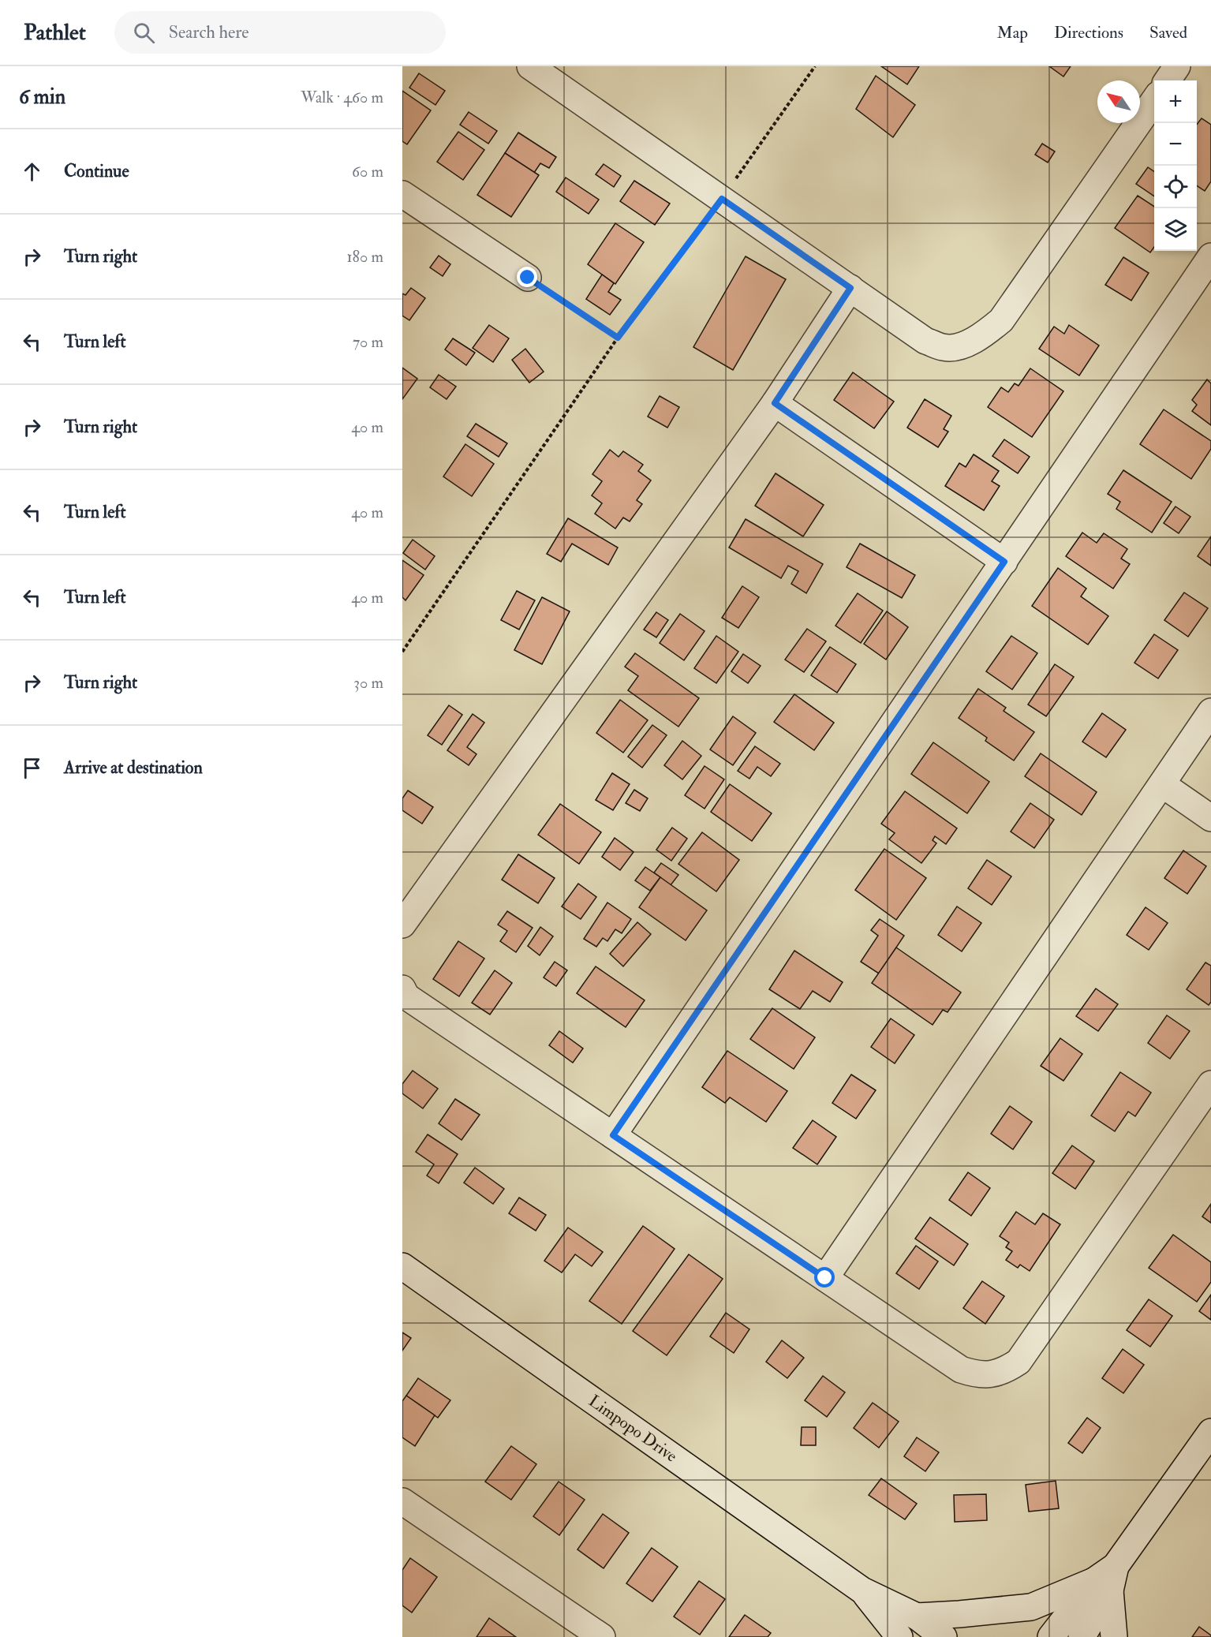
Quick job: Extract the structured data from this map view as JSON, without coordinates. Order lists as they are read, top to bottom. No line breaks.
{"streets":{"street":["Limpopo Drive"]},"north":"top left","page":{"header":"Pathlet","search":"Search here","nav":["Map","Directions","Saved"],"heading":["6 min","Walk · 460 m"],"map_buttons":["+","−"],"list":[["Continue","60 m"],["Turn right","180 m"],["Turn left","70 m"],["Turn right","40 m"],["Turn left","40 m"],["Turn left","40 m"],["Turn right","30 m"],"Arrive at destination"]}}
